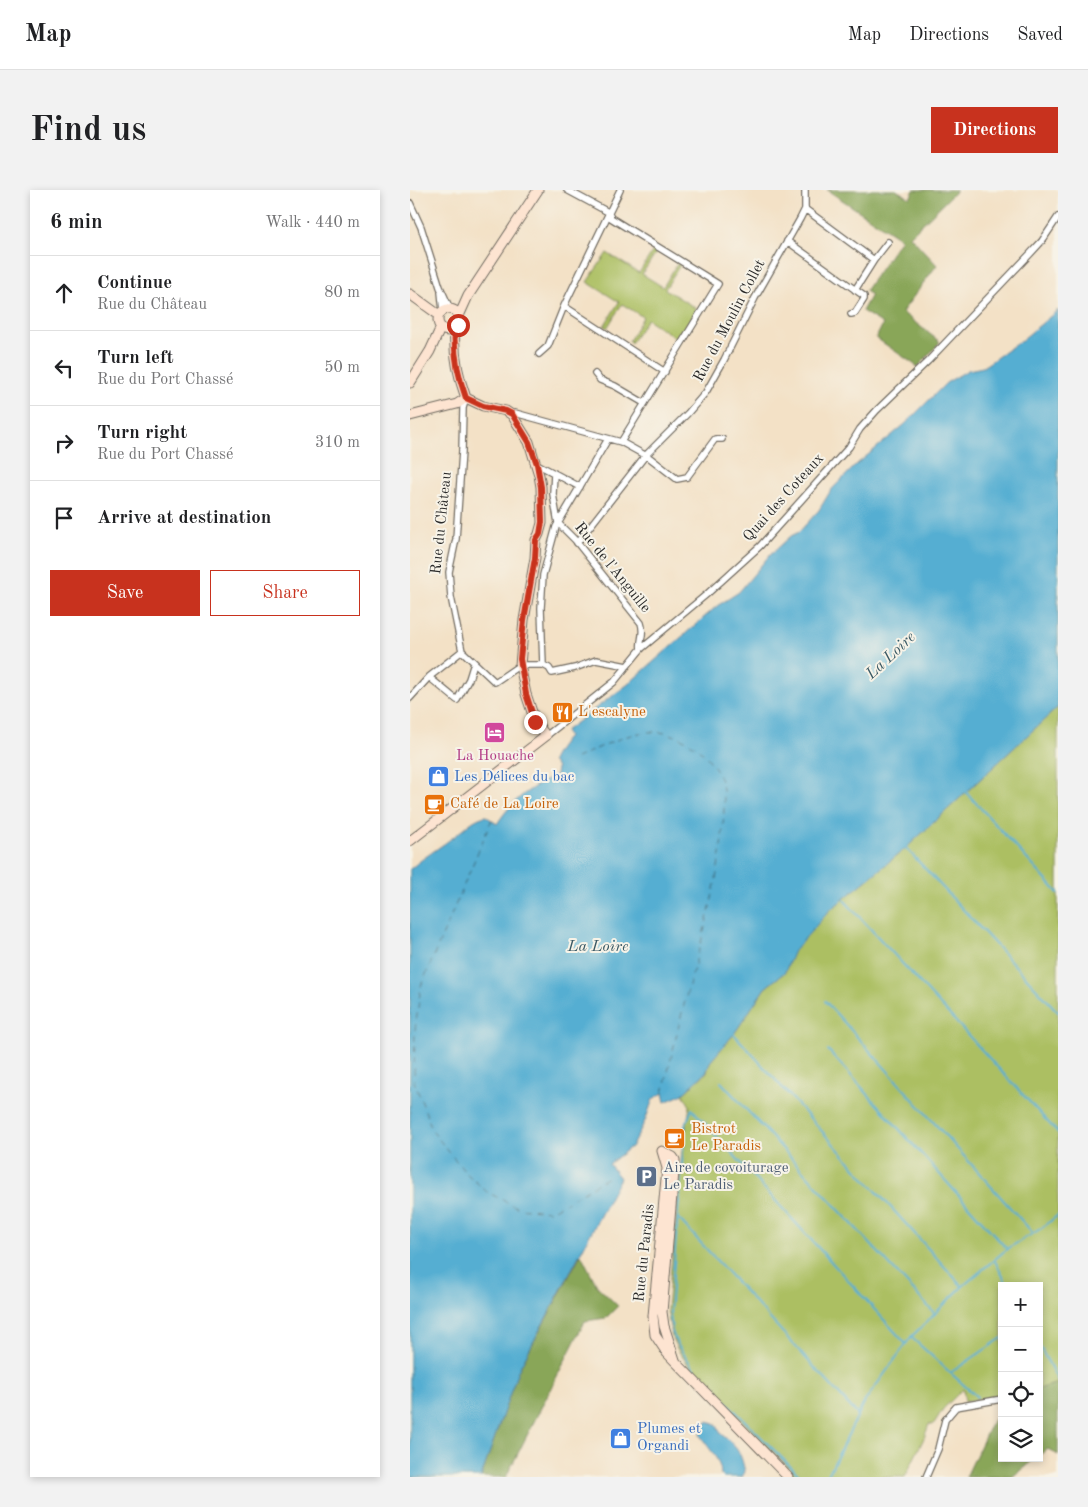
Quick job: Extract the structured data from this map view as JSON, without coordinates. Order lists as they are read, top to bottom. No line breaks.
{"streets":{"main road":["Quai des Coteaux","Rue du Château","Rue du Paradis"],"street":["Rue du Moulin Collet","Rue de l'Anguille"]},"crossings":[["Rue du Moulin Collet","Rue de l'Anguille"],["Quai des Coteaux","Rue de l'Anguille"]],"water":["La Loire"],"places":{"restaurant":["L'escalyne"],"hotel":["La Houache"],"shop":["Les Délices du bac","Plumes et Organdi"],"cafe":["Café de La Loire","Bistrot Le Paradis"],"parking":["Aire de covoiturage Le Paradis"]},"page":{"header":"Map","nav":["Map","Directions","Saved"],"buttons":["Directions",["Save","Share"]],"title":"Find us","heading":["6 min","Walk · 440 m"],"list":[["Continue","Rue du Château","80 m"],["Turn left","Rue du Port Chassé","50 m"],["Turn right","Rue du Port Chassé","310 m"],"Arrive at destination"],"map_buttons":["+","−"]}}
